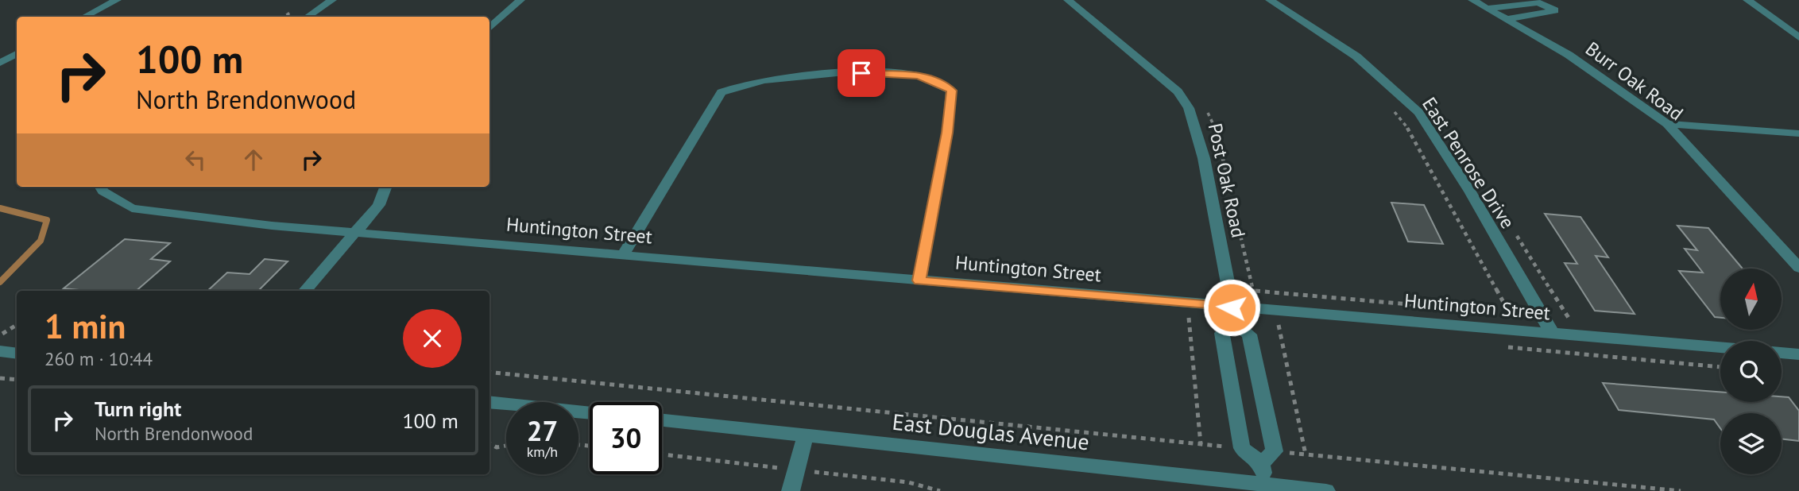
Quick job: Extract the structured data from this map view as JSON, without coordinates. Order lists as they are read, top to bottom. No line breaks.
{"streets":{"street":["Burr Oak Road","East Penrose Drive","Post Oak Road","Huntington Street","East Douglas Avenue"]},"crossings":[["East Penrose Drive","Huntington Street"],["Post Oak Road","Huntington Street"],["Post Oak Road","East Douglas Avenue"]],"north":"top","page":{"turn":["100 m","North Brendonwood"],"heading":["1 min","260 m · 10:44"],"list":[{"name":"Turn right","note":"North Brendonwood","value":"100 m"}],"speed":"27 km/h","limit":"30"}}
